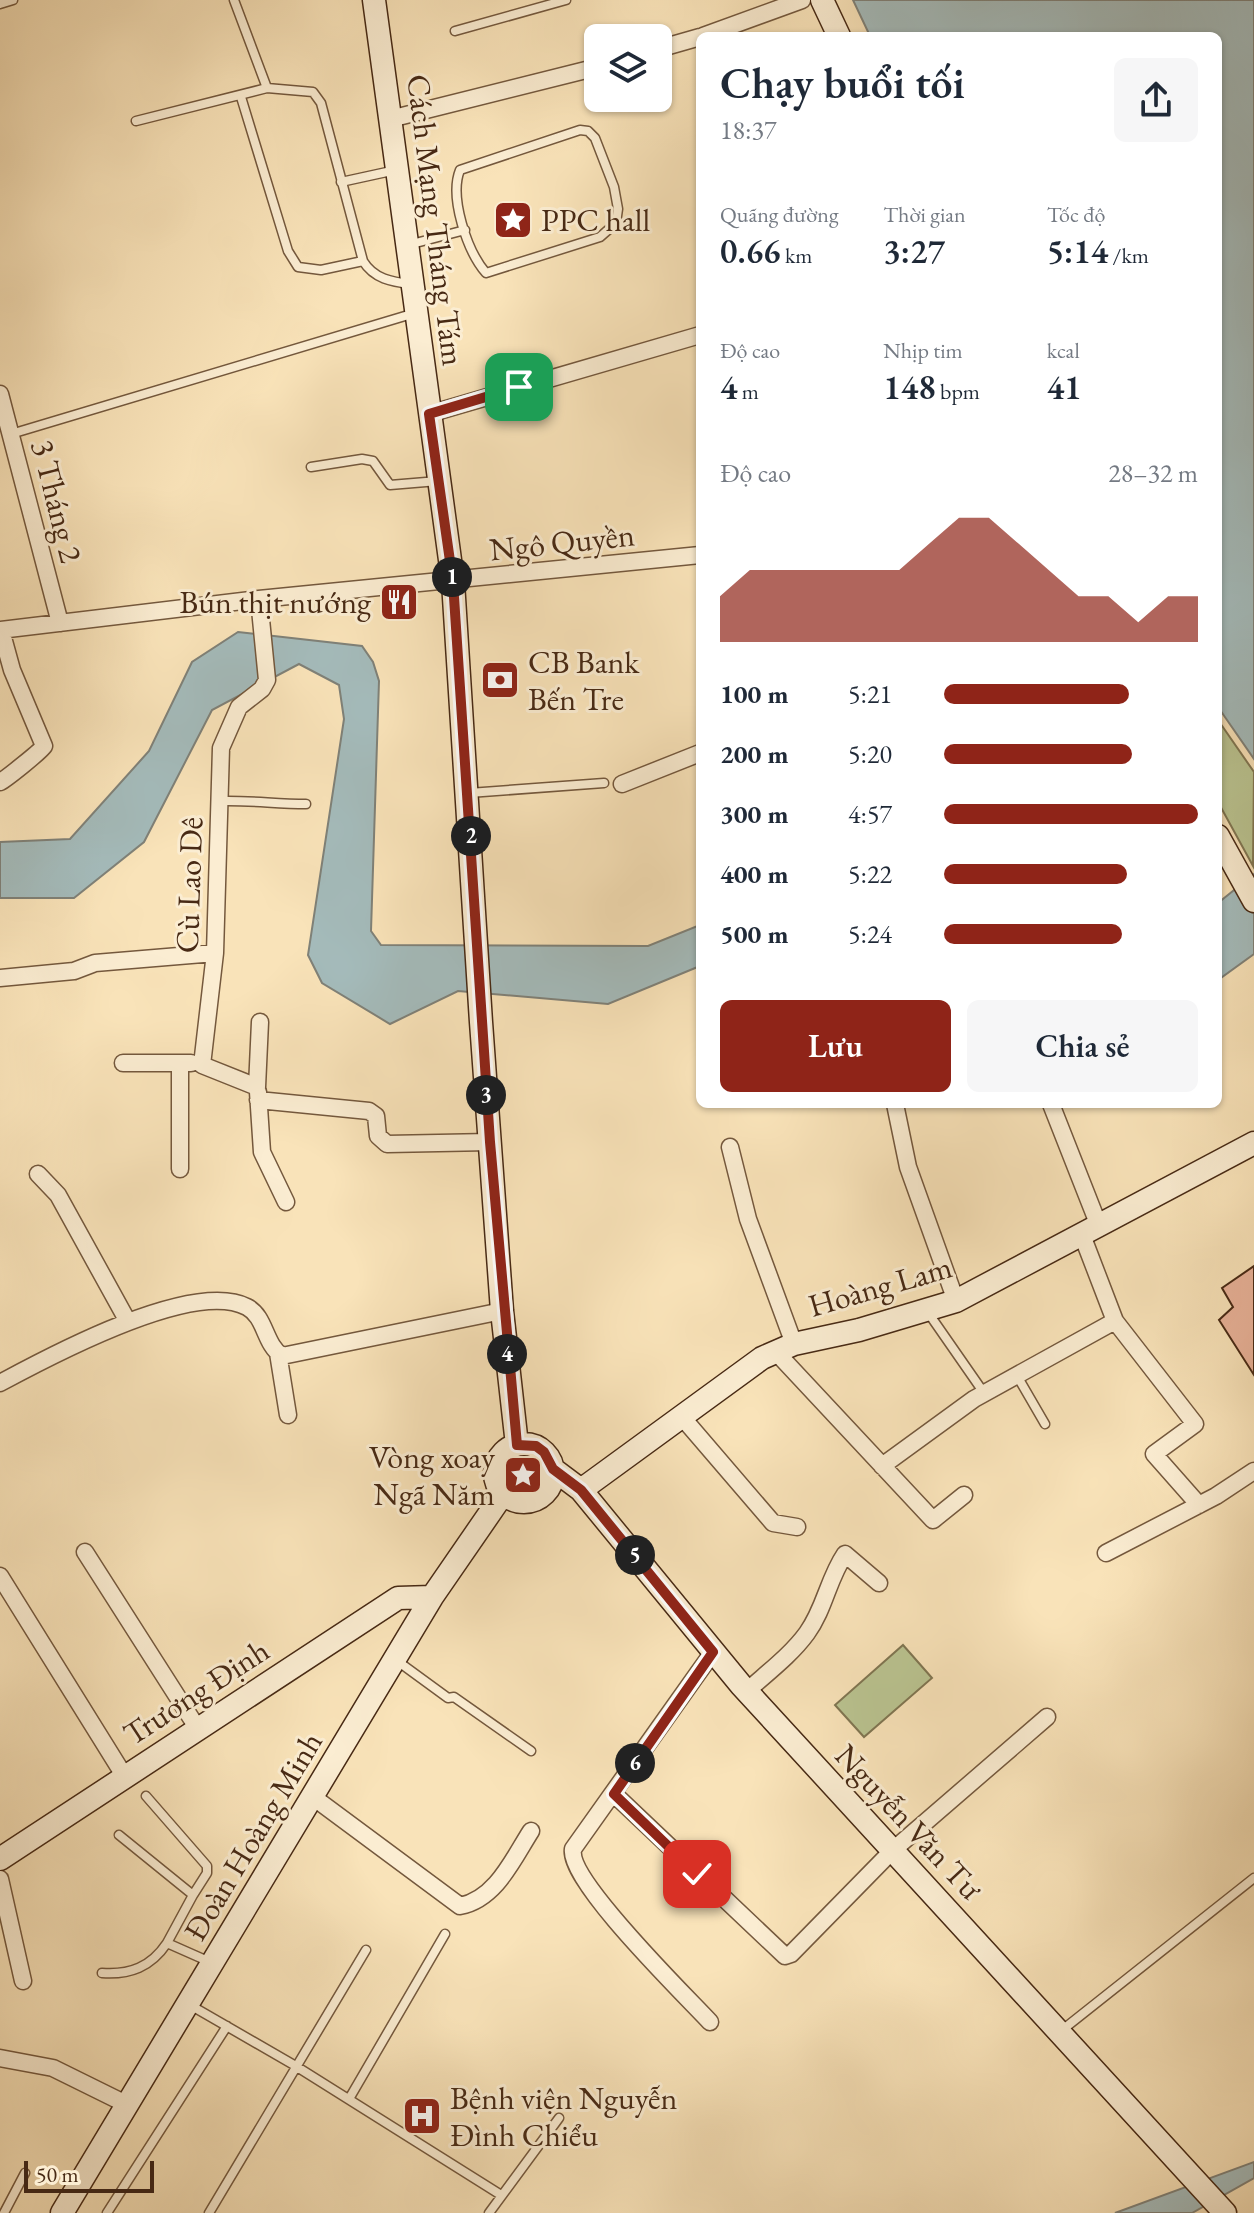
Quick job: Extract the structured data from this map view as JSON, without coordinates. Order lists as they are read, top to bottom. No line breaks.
{"streets":{"main road":["Cách Mạng Tháng Tám","Hoàng Lam","Trương Định","Nguyễn Văn Tư","Đoàn Hoàng Minh"],"street":["3 Tháng 2","Ngô Quyền","Cù Lao Dê"]},"crossings":[["Cách Mạng Tháng Tám","Ngô Quyền"],["3 Tháng 2","Ngô Quyền"],["Ngô Quyền","Cù Lao Dê"],["Hoàng Lam","Nguyễn Văn Tư"],["Trương Định","Đoàn Hoàng Minh"],["Nguyễn Văn Tư","Đoàn Hoàng Minh"]],"places":{"place":["PPC hall","Vòng xoay Ngã Năm"],"restaurant":["Bún thịt nướng"],"bank":["CB Bank Bến Tre"],"hospital":["Bệnh viện Nguyễn Đình Chiểu"]},"scale_bar":"50 m","page":{"heading":["Chạy buổi tối","18:37"],"stats":[["Quãng đường","0.66 km"],["Thời gian","3:27"],["Tốc độ","5:14 /km"],["Độ cao","4 m"],["Nhịp tim","148 bpm"],["kcal","41"]],"chart":["Độ cao","28–32 m"],"pins":["1","2","3","4","5","6"],"list":[{"name":"100 m","note":"5:21"},{"name":"200 m","note":"5:20"},{"name":"300 m","note":"4:57"},{"name":"400 m","note":"5:22"},{"name":"500 m","note":"5:24"}],"buttons":["Lưu","Chia sẻ"],"scale":"50 m"}}
